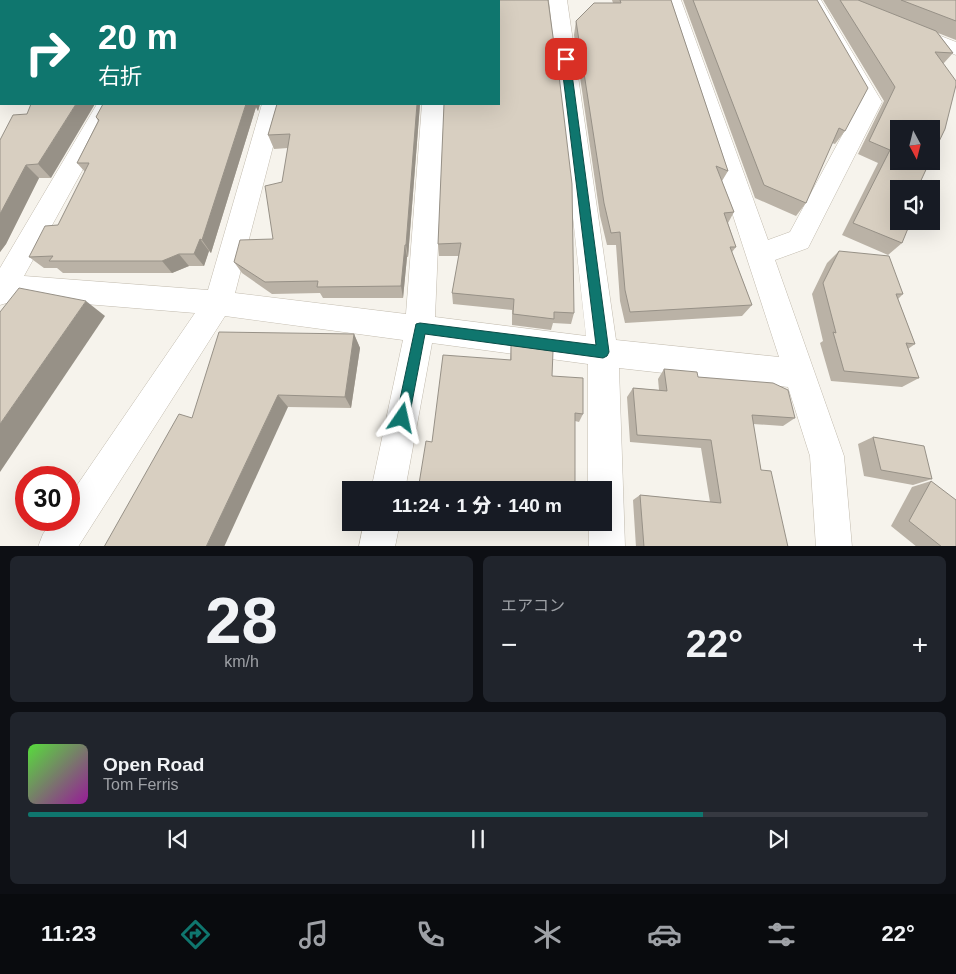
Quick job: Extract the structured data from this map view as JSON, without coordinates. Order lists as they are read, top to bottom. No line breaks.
{"north":"bottom","page":{"turn":["20 m","右折"],"limit":"30","trip":"11:24 · 1 分 · 140 m","tile":[["28","km/h"],"エアコン"],"heat":["−","22°","+"],"song":["Open Road","Tom Ferris"],"tabs":["11:23","22°"]}}
